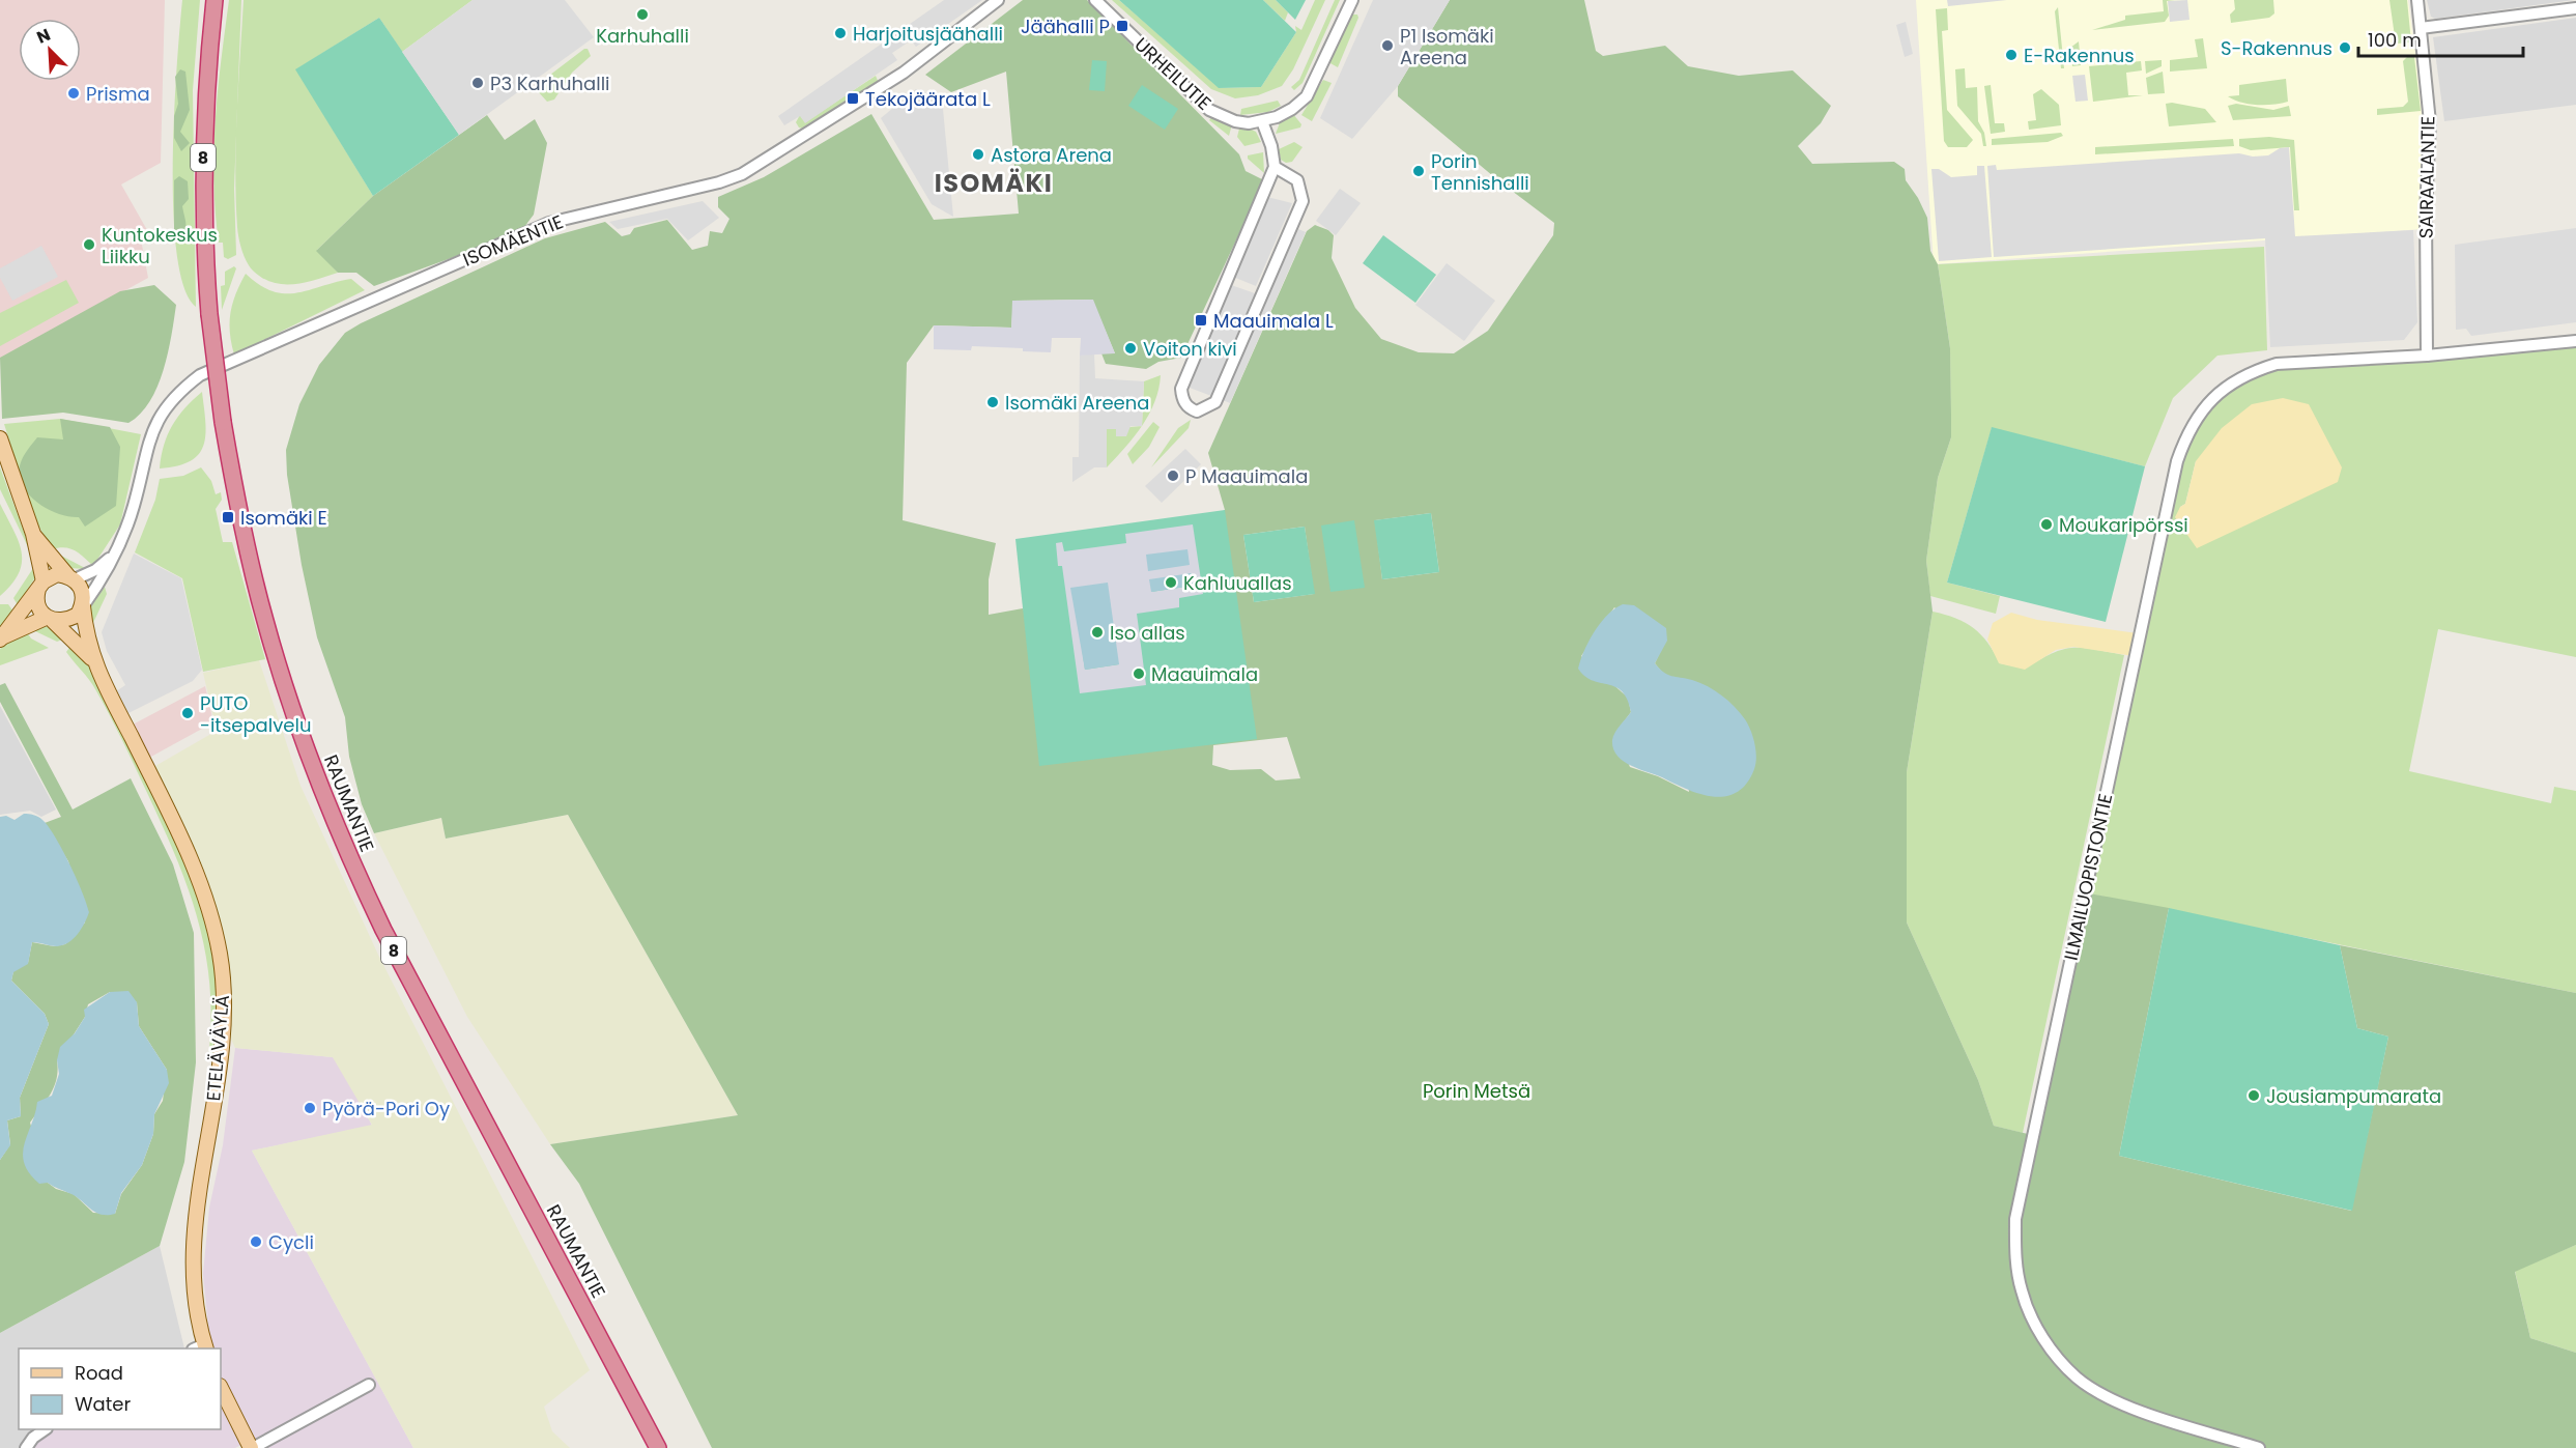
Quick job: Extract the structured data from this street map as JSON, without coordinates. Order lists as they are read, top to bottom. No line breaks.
{"streets":{"highway":["8","RAUMANTIE"],"main road":["ETELÄVÄYLÄ"],"street":["URHEILUTIE","SAIRAALANTIE","ISOMÄENTIE","ILMAILUOPISTONTIE"]},"crossings":[["SAIRAALANTIE","ILMAILUOPISTONTIE"],["ISOMÄENTIE","ETELÄVÄYLÄ"]],"districts":["ISOMÄKI"],"parks":["Porin Metsä"],"places":{"other":["Karhuhalli","Harjoitusjäähalli","P1 Isomäki Areena","S-Rakennus","E-Rakennus","P3 Karhuhalli","Prisma","Astora Arena","Porin Tennishalli","Kuntokeskus Liikku","Voiton kivi","Isomäki Areena","P Maauimala","Moukaripörssi","Kahluuallas","Iso allas","Maauimala","PUTO -itsepalvelu","Jousiampumarata","Pyörä-Pori Oy","Cycli"],"transit":["Jäähalli P","Tekojäärata L","Maauimala L","Isomäki E"]},"legend":["Road","Water"],"scale_bar":"100 m","north":"top left"}
